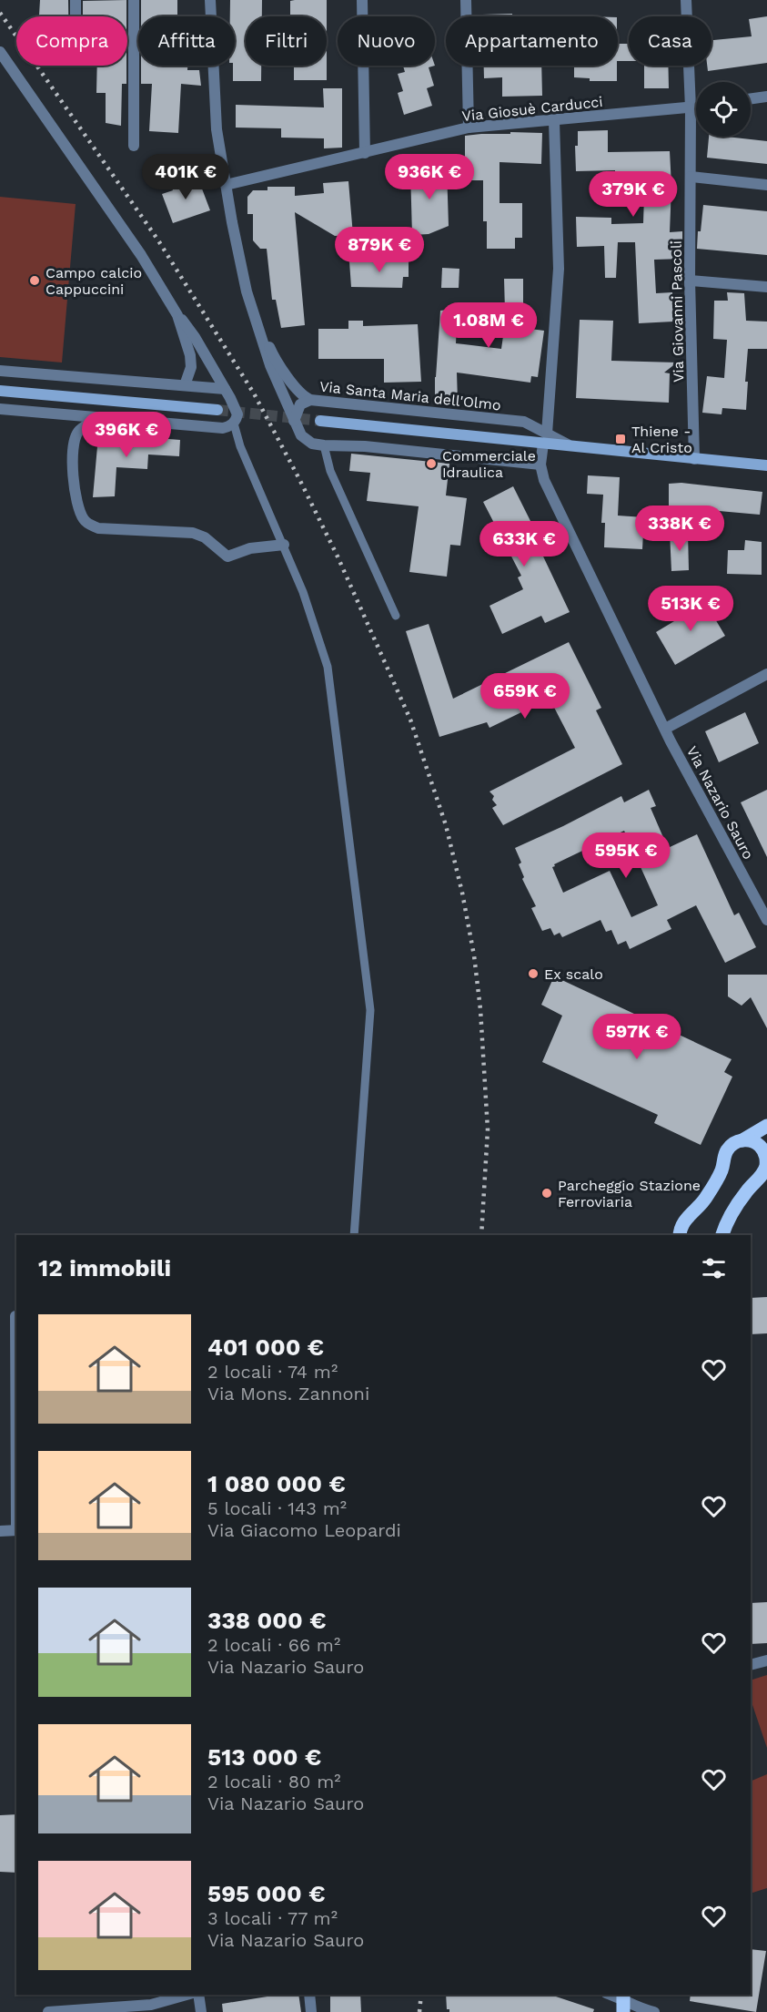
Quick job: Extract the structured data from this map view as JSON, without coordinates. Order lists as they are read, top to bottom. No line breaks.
{"streets":{"main road":["Via Santa Maria dell'Olmo"],"street":["Via Giosuè Carducci","Via Giovanni Pascoli","Via Nazario Sauro"]},"crossings":[["Via Giosuè Carducci","Via Giovanni Pascoli"],["Via Giosuè Carducci","Via Nazario Sauro"],["Via Giovanni Pascoli","Via Santa Maria dell'Olmo"],["Via Santa Maria dell'Olmo","Via Nazario Sauro"]],"places":{"other":["Campo calcio Cappuccini","Commerciale Idraulica","Ex scalo","Parcheggio Stazione Ferroviaria"],"transit":["Thiene - Al Cristo"]},"page":{"chip":["Compra","Affitta","Filtri","Nuovo","Appartamento","Casa"],"price":["401K €","936K €","379K €","879K €","1.08M €","396K €","338K €","633K €","513K €","659K €","595K €","597K €"],"heading":"12 immobili","list":[{"name":"401 000 €","note":"2 locali · 74 m² · Via Mons. Zannoni"},{"name":"1 080 000 €","note":"5 locali · 143 m² · Via Giacomo Leopardi"},{"name":"338 000 €","note":"2 locali · 66 m² · Via Nazario Sauro"},{"name":"513 000 €","note":"2 locali · 80 m² · Via Nazario Sauro"},{"name":"595 000 €","note":"3 locali · 77 m² · Via Nazario Sauro"}]}}
